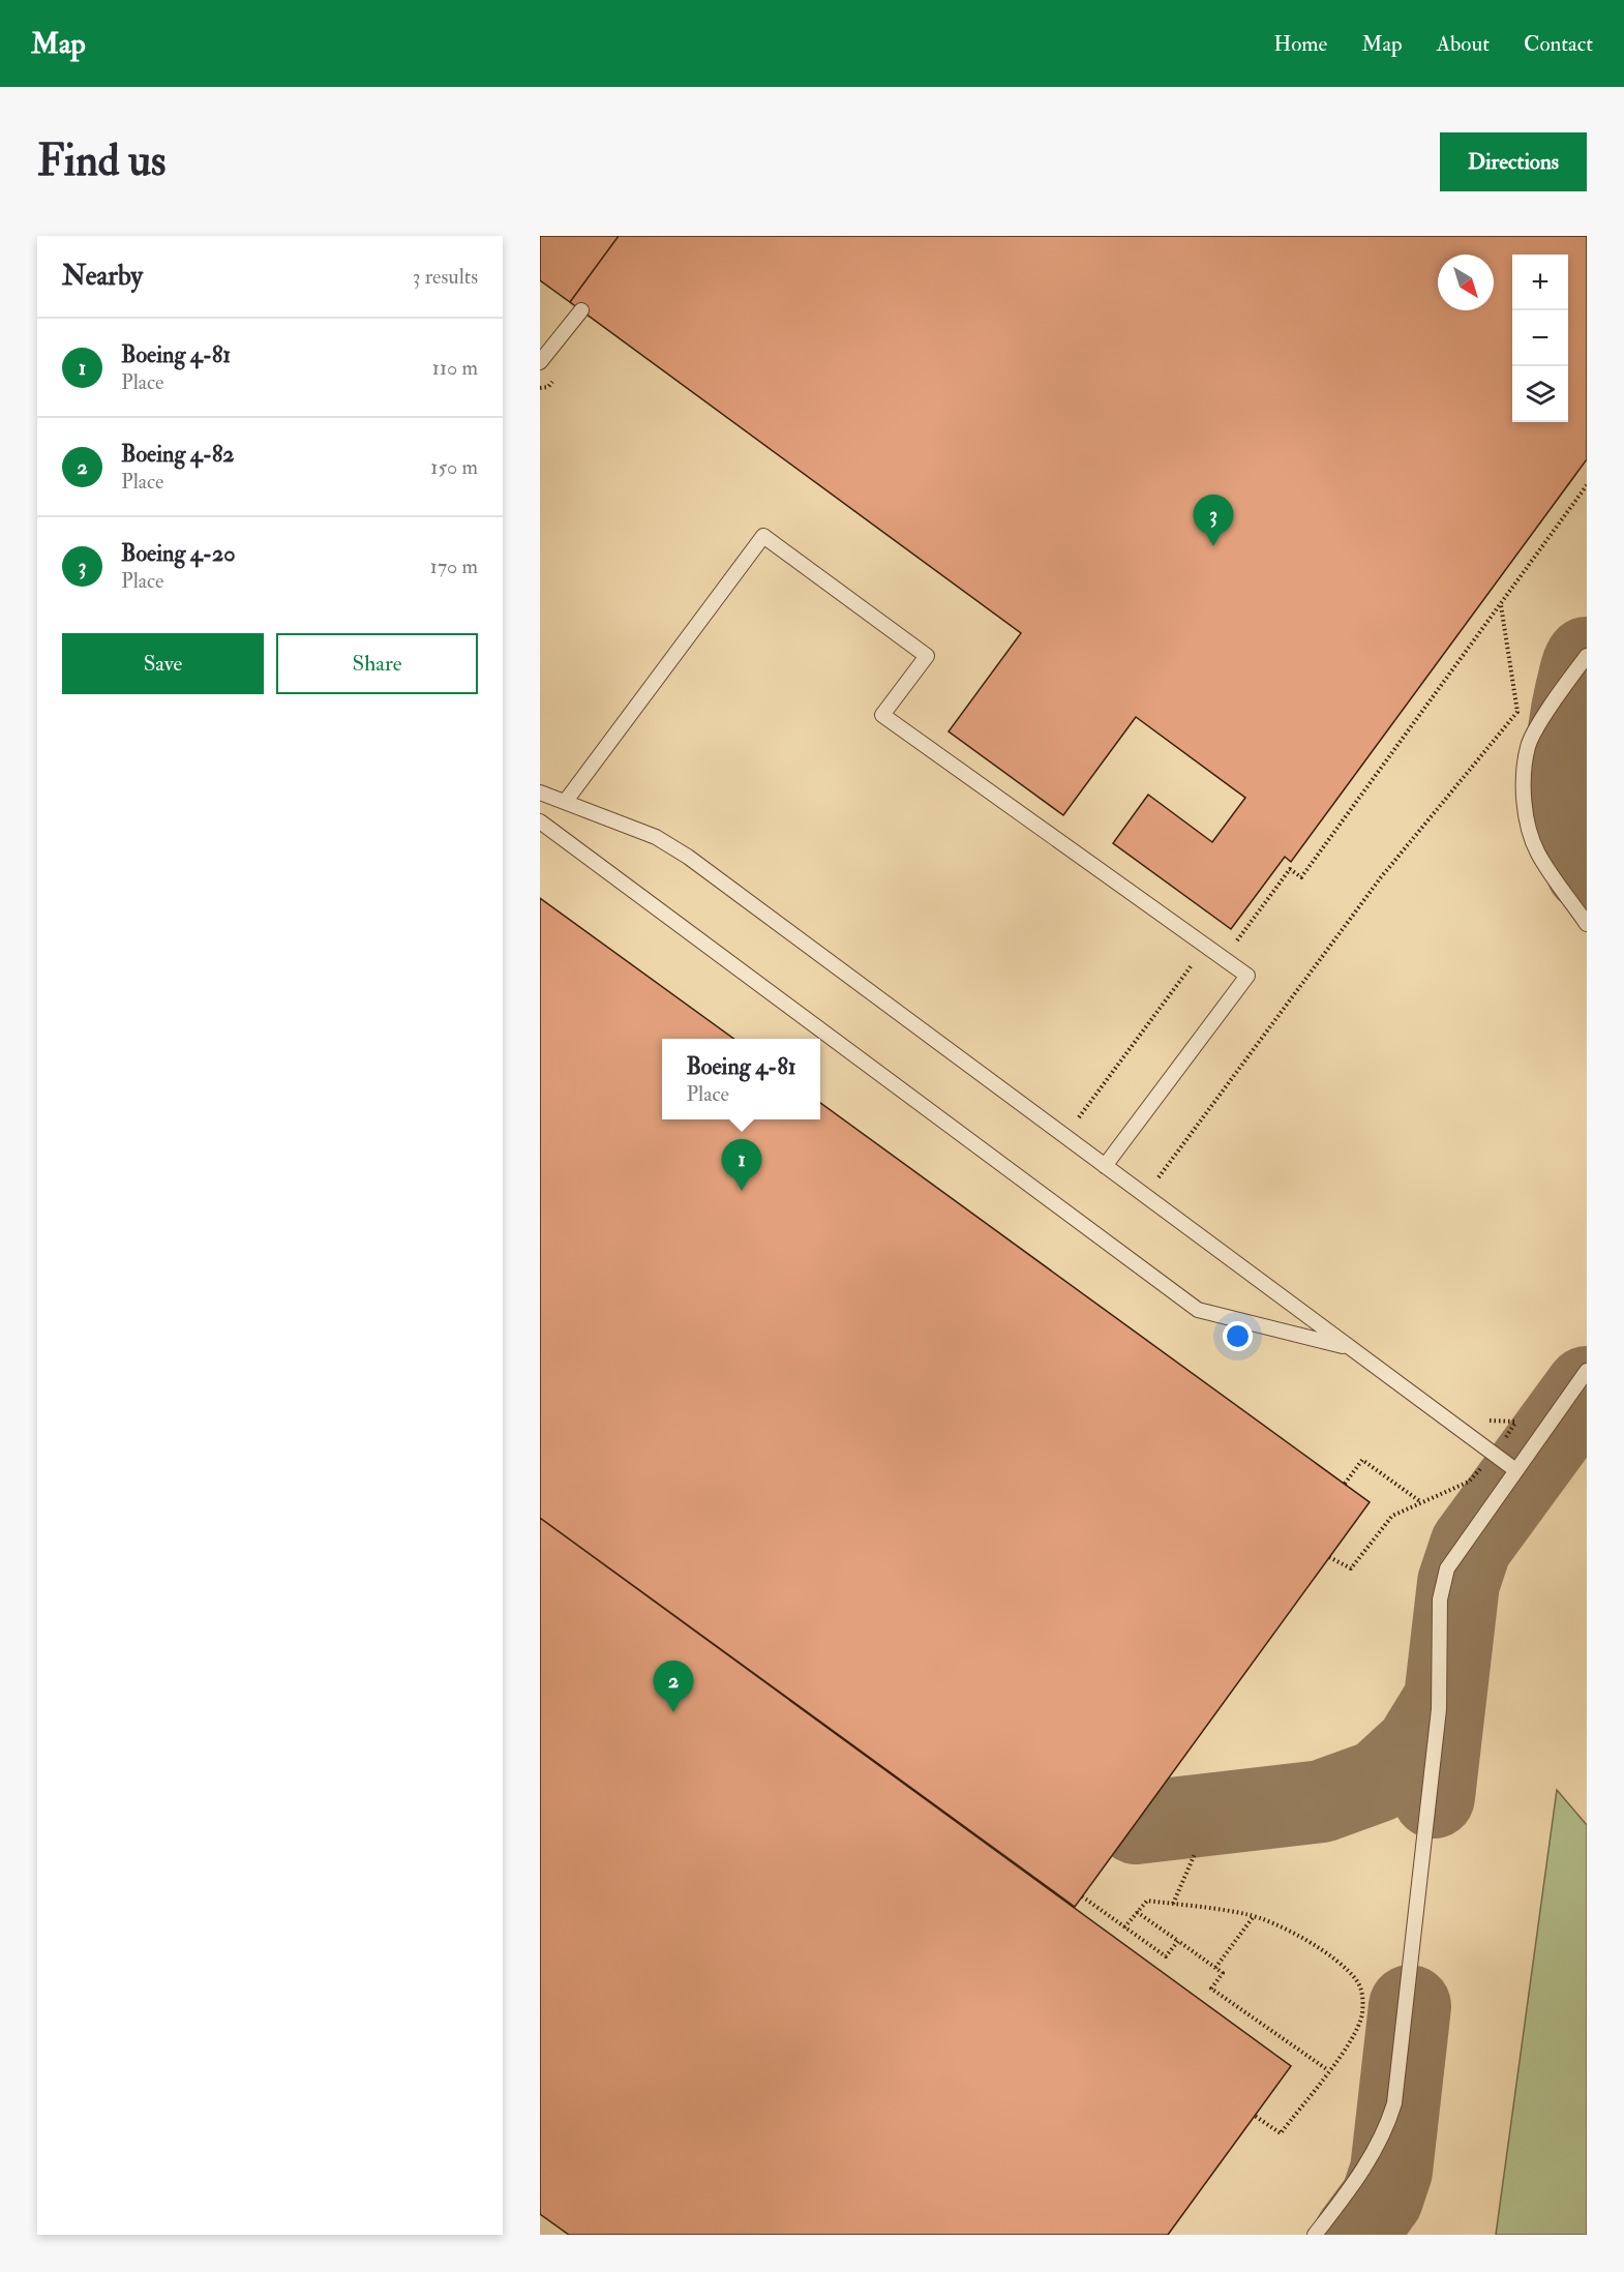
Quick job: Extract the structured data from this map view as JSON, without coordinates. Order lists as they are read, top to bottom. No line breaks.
{"north":"bottom right","page":{"header":"Map","nav":["Home","Map","About","Contact"],"buttons":["Directions",["Save","Share"]],"title":"Find us","heading":["Nearby","3 results"],"map_buttons":["+","−"],"list":[{"mark":"1","name":"Boeing 4-81","note":"Place","value":"110 m"},{"mark":"2","name":"Boeing 4-82","note":"Place","value":"150 m"},{"mark":"3","name":"Boeing 4-20","note":"Place","value":"170 m"}],"pins":["3","1","2"],"popup":["Boeing 4-81","Place"]}}
